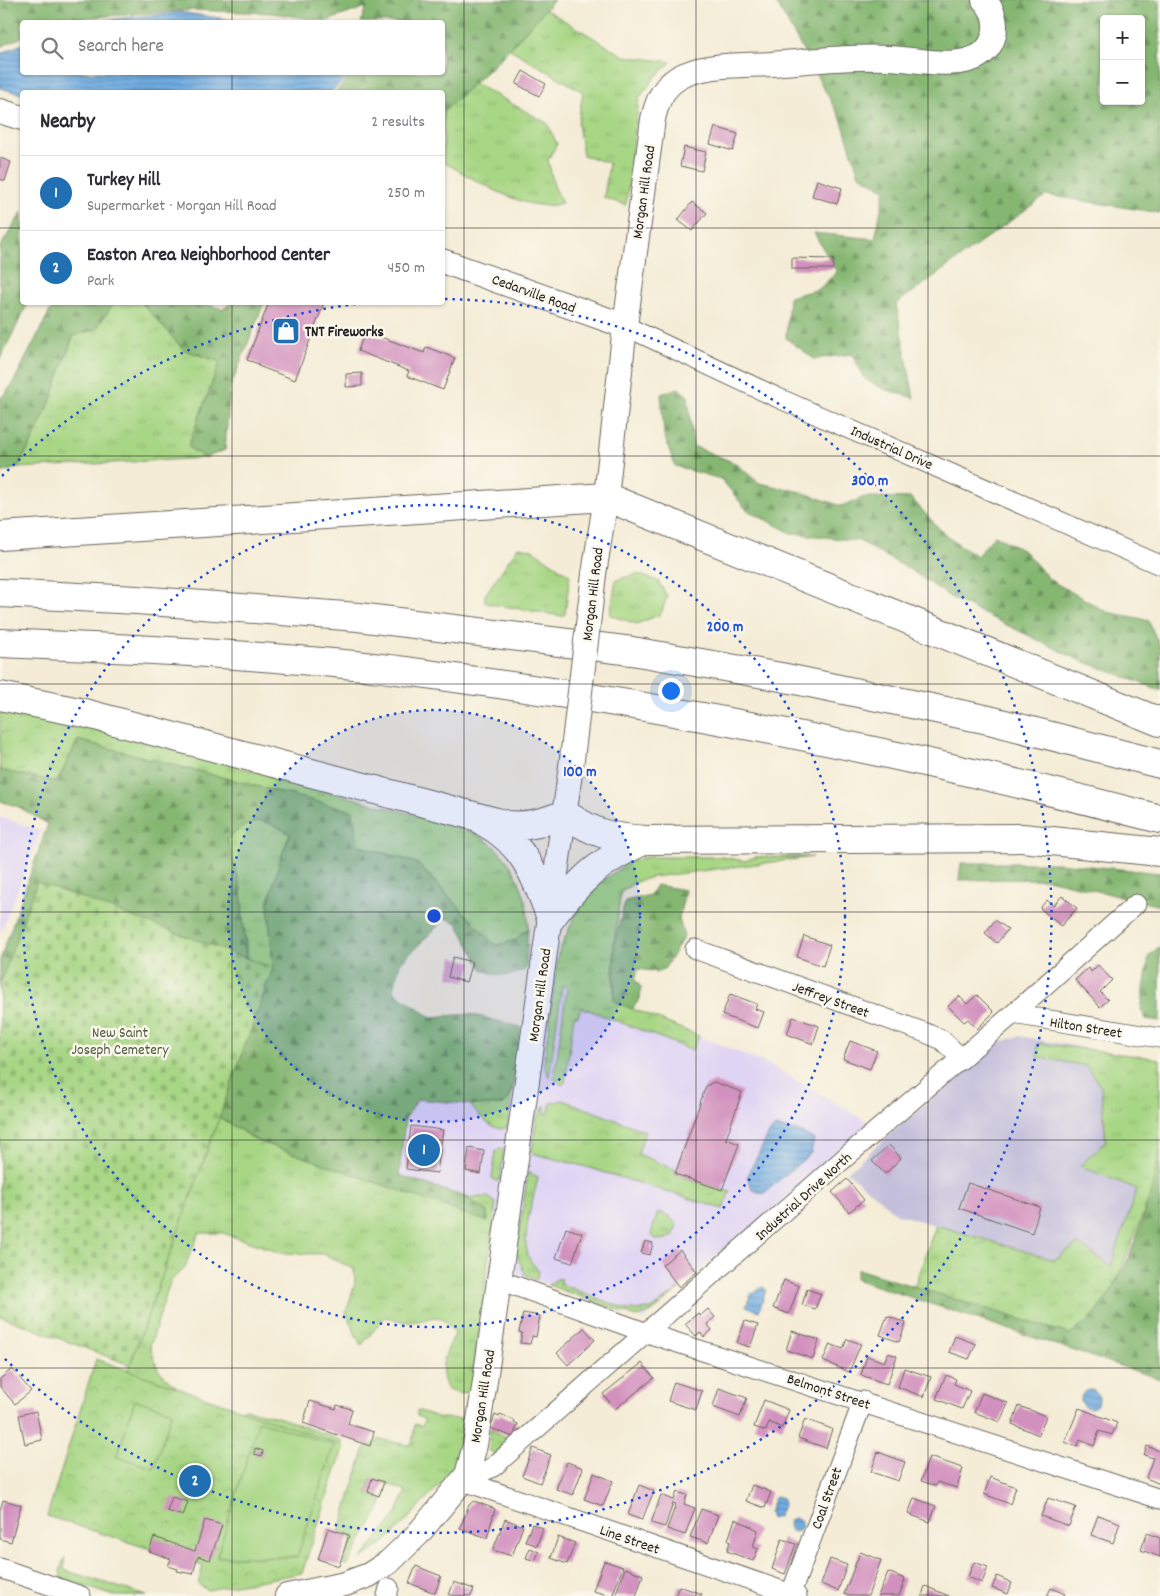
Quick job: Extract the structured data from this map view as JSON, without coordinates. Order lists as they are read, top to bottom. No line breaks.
{"streets":{"main road":["Morgan Hill Road","Cedarville Road"],"street":["Industrial Drive","Jeffrey Street","Hilton Street","Industrial Drive North","Belmont Street","Coal Street","Line Street"]},"crossings":[["Morgan Hill Road","Cedarville Road"],["Morgan Hill Road","Industrial Drive"],["Morgan Hill Road","Industrial Drive North"],["Morgan Hill Road","Belmont Street"],["Morgan Hill Road","Line Street"],["Cedarville Road","Industrial Drive"],["Jeffrey Street","Industrial Drive North"],["Hilton Street","Industrial Drive North"],["Industrial Drive North","Belmont Street"],["Industrial Drive North","Line Street"],["Belmont Street","Coal Street"],["Coal Street","Line Street"]],"parks":["New Saint Joseph Cemetery"],"places":{"shop":["TNT Fireworks"]},"page":{"map_buttons":["+","−"],"search":"Search here","heading":["Nearby","2 results"],"list":[{"mark":"1","name":"Turkey Hill","note":"Supermarket · Morgan Hill Road","value":"250 m"},{"mark":"2","name":"Easton Area Neighborhood Center","note":"Park","value":"450 m"}],"pins":["1","2"]},"rings":["300 m","200 m","100 m"]}
